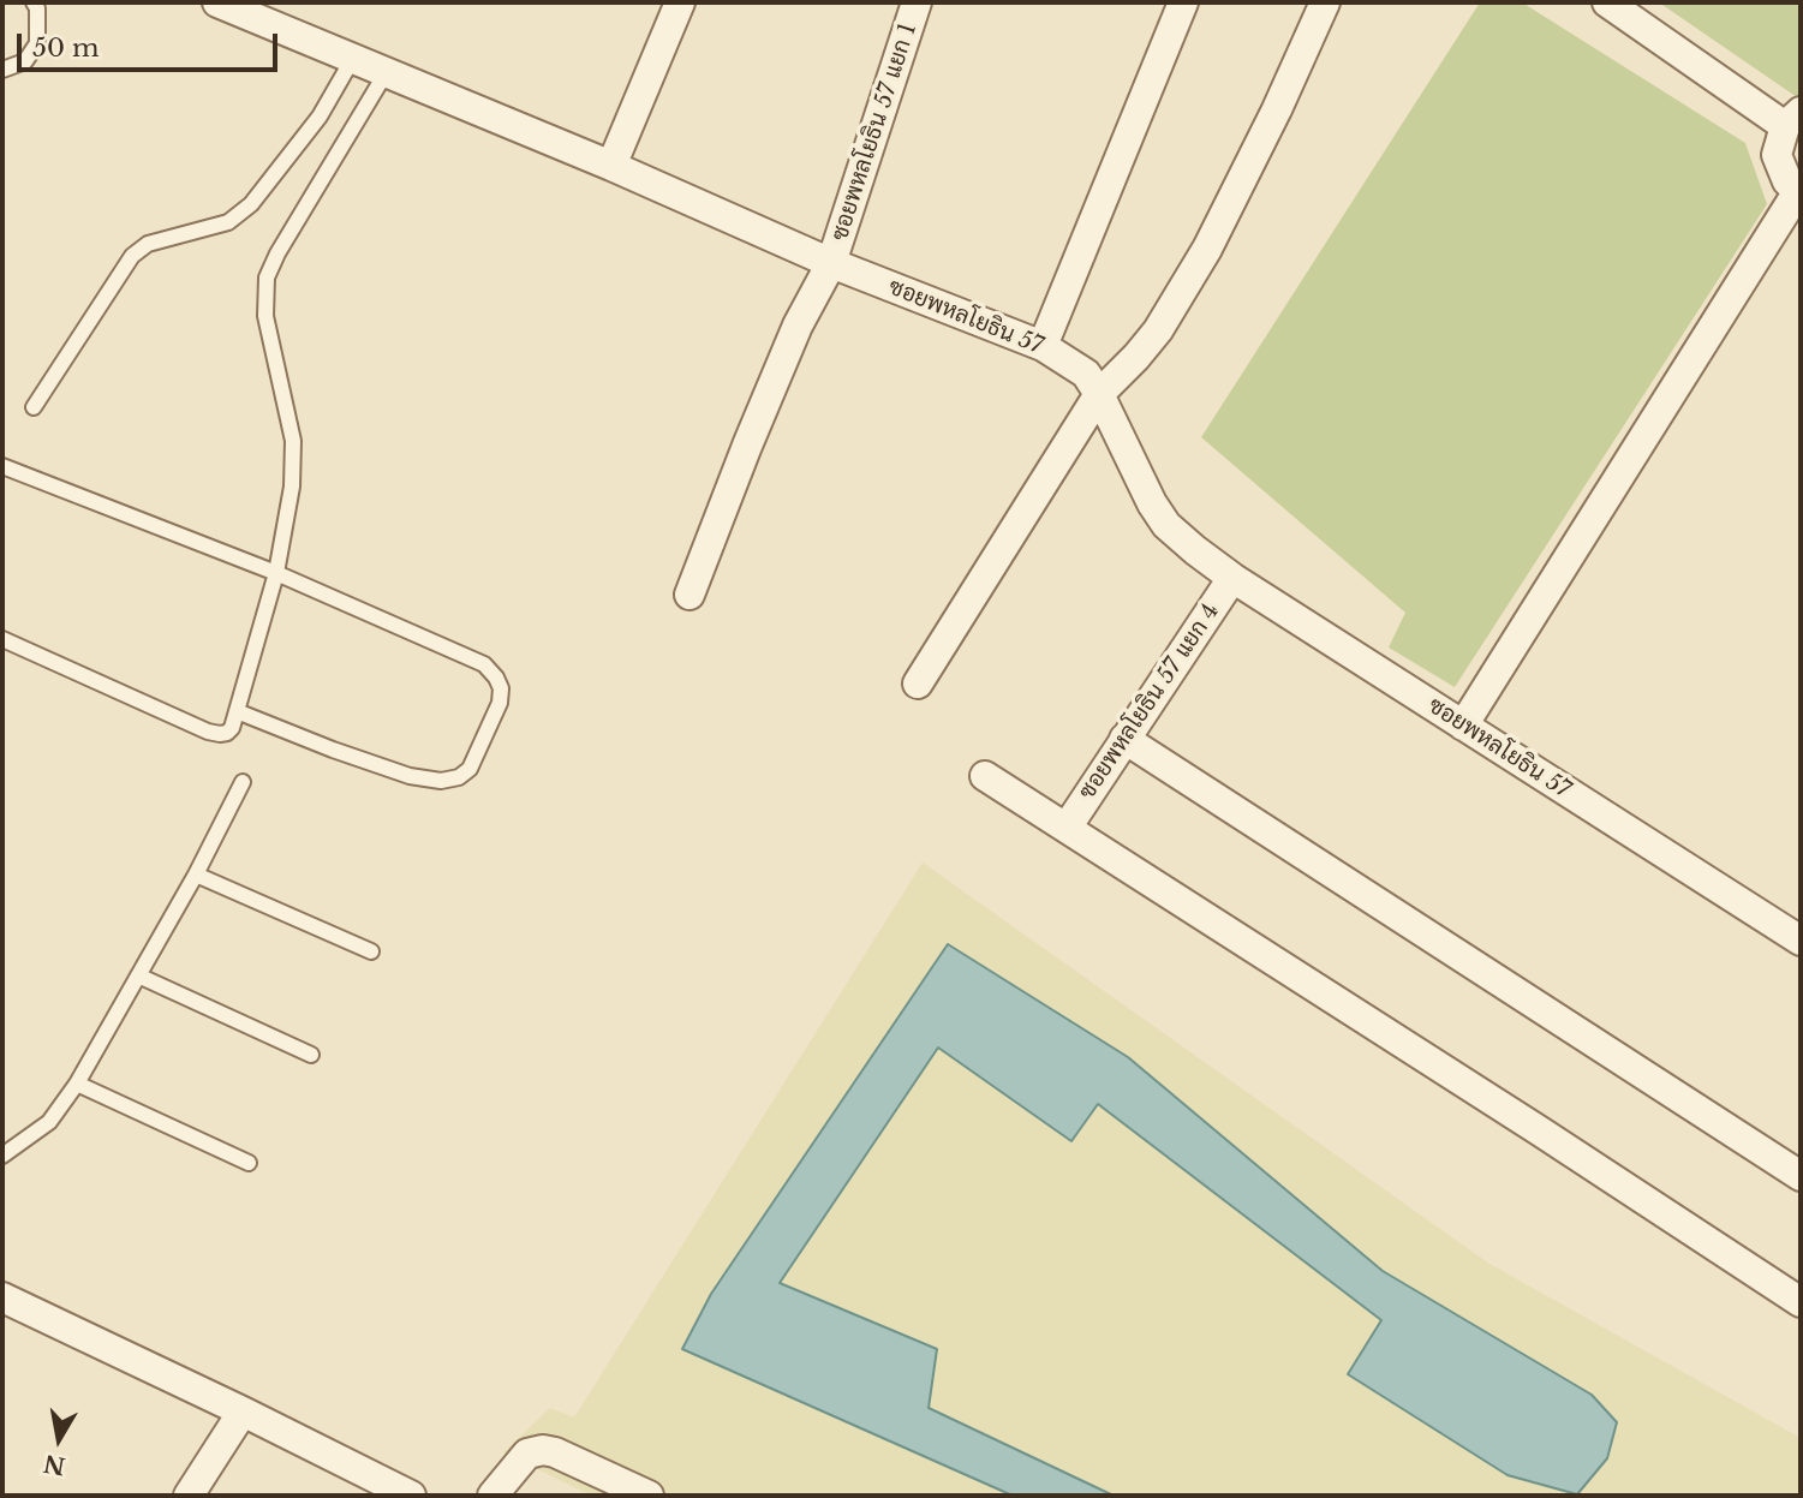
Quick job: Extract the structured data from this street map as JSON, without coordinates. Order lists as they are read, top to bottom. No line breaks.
{"streets":{"street":["ซอยพหลโยธิน 57 แยก 1","ซอยพหลโยธิน 57","ซอยพหลโยธิน 57 แยก 4"]},"crossings":[["ซอยพหลโยธิน 57 แยก 1","ซอยพหลโยธิน 57"],["ซอยพหลโยธิน 57","ซอยพหลโยธิน 57 แยก 4"]],"scale_bar":"50 m","north":"bottom"}
